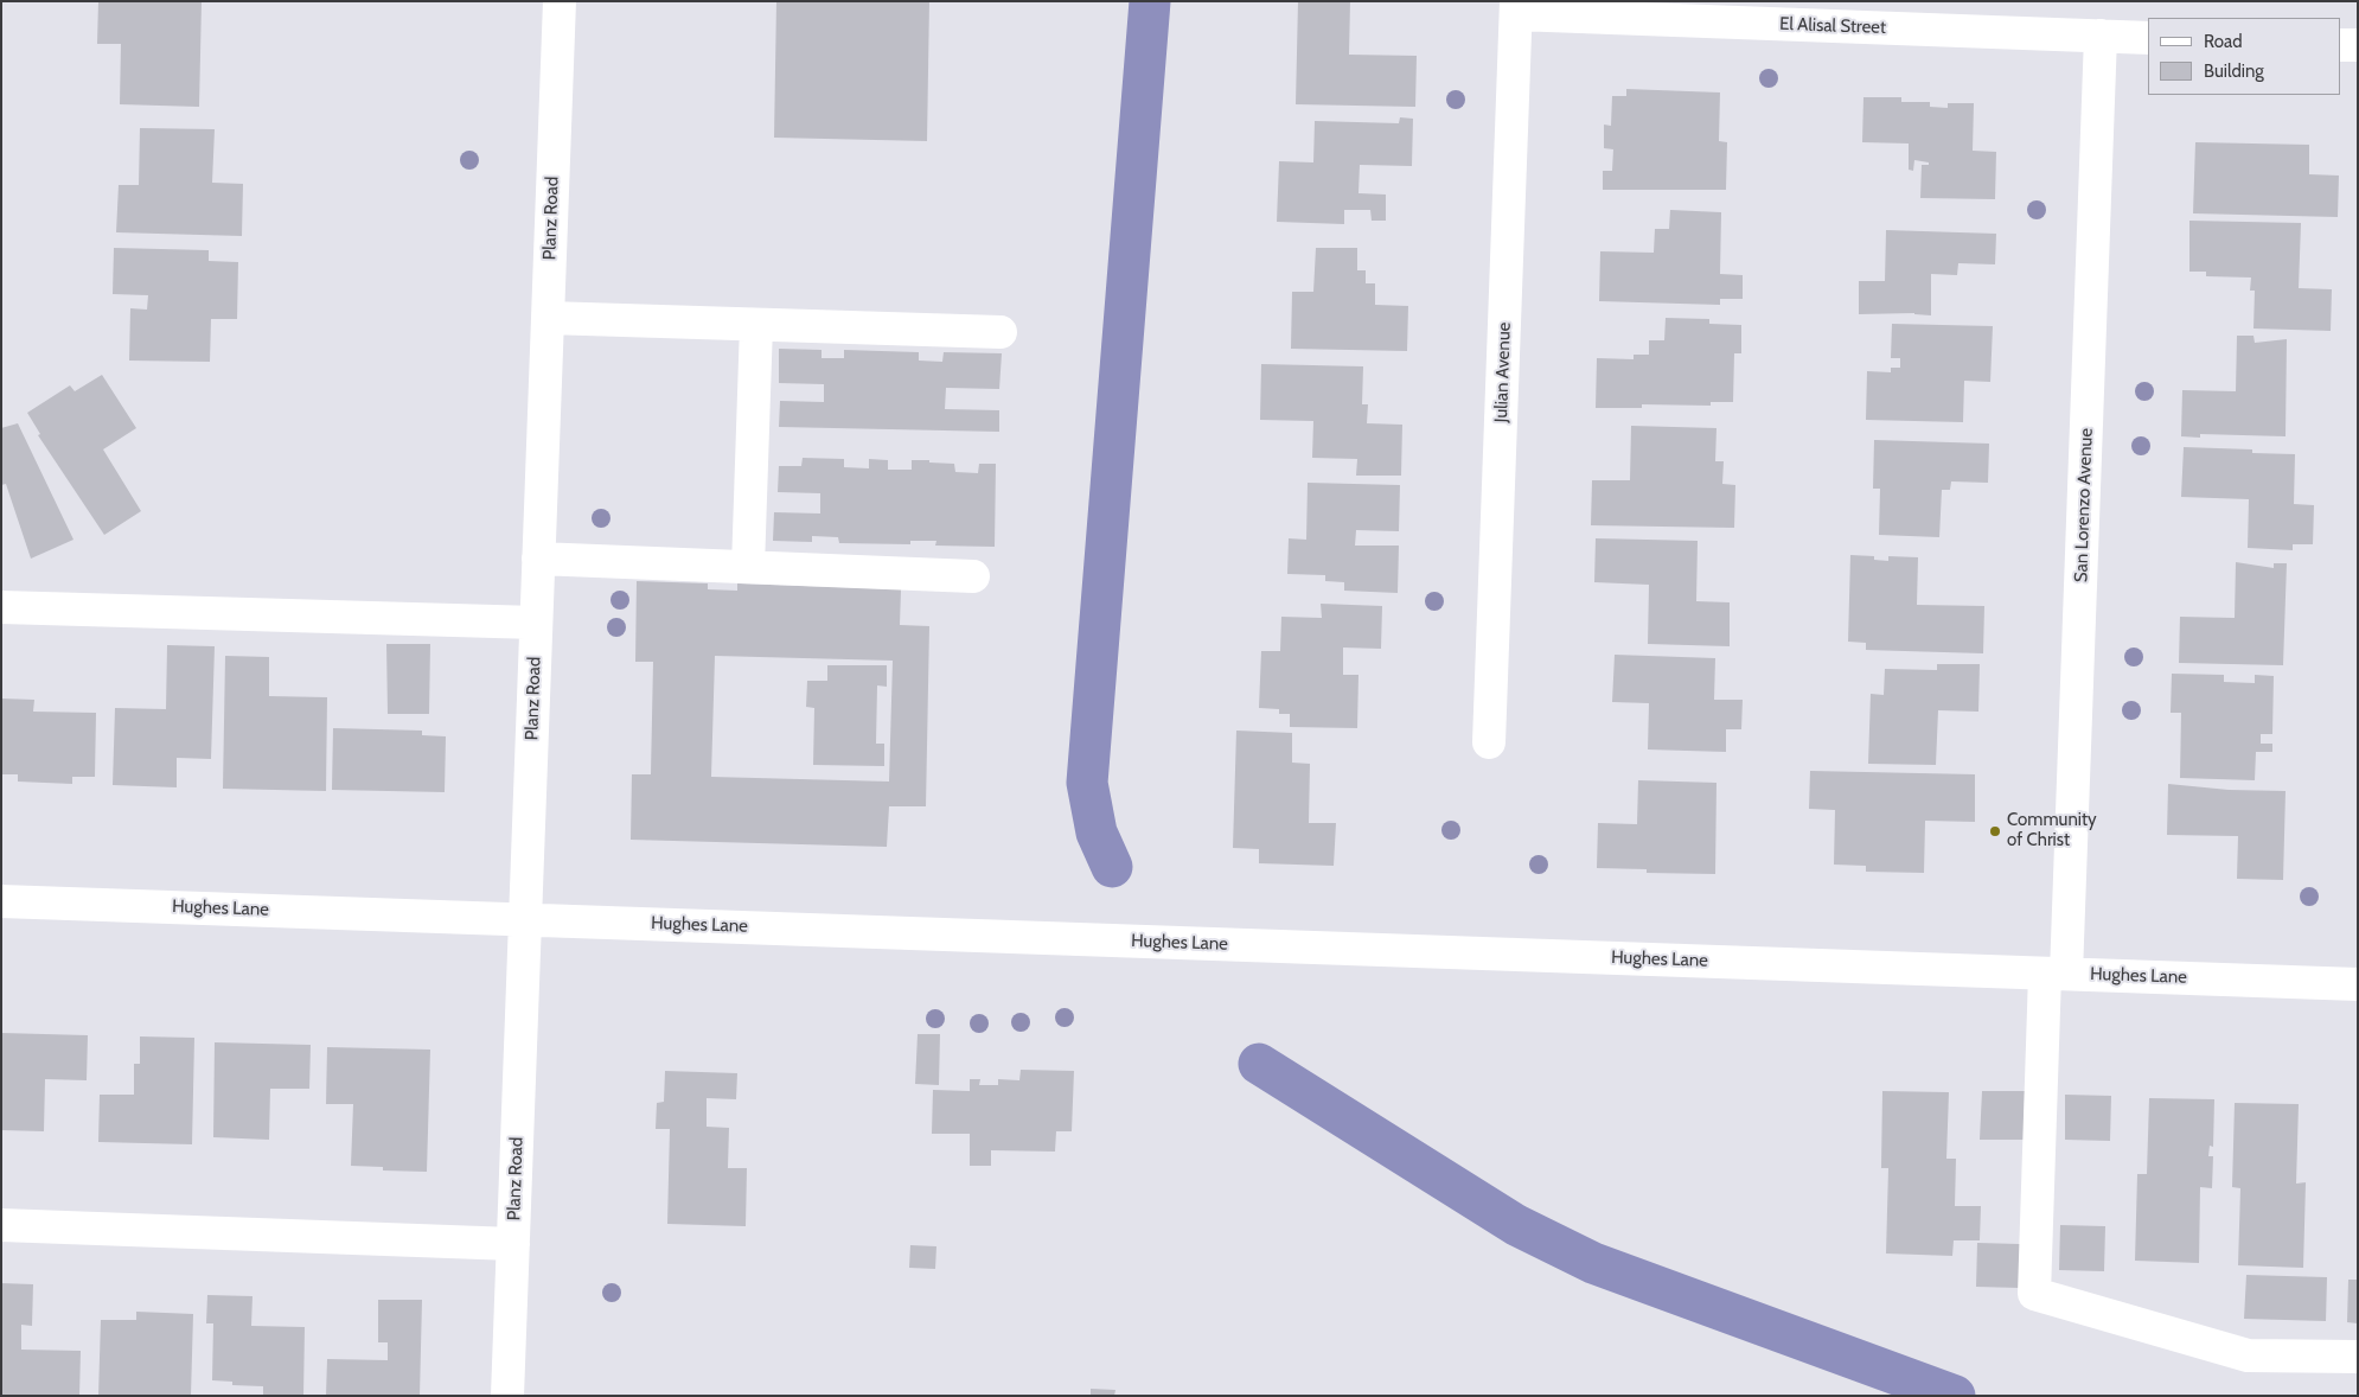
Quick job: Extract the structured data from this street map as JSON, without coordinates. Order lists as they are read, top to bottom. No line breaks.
{"streets":{"street":["El Alisal Street","Planz Road","Julian Avenue","San Lorenzo Avenue","Hughes Lane"]},"crossings":[["El Alisal Street","Julian Avenue"],["El Alisal Street","San Lorenzo Avenue"],["Planz Road","Hughes Lane"],["San Lorenzo Avenue","Hughes Lane"]],"places":["Community of Christ"],"legend":["Road","Building"]}
